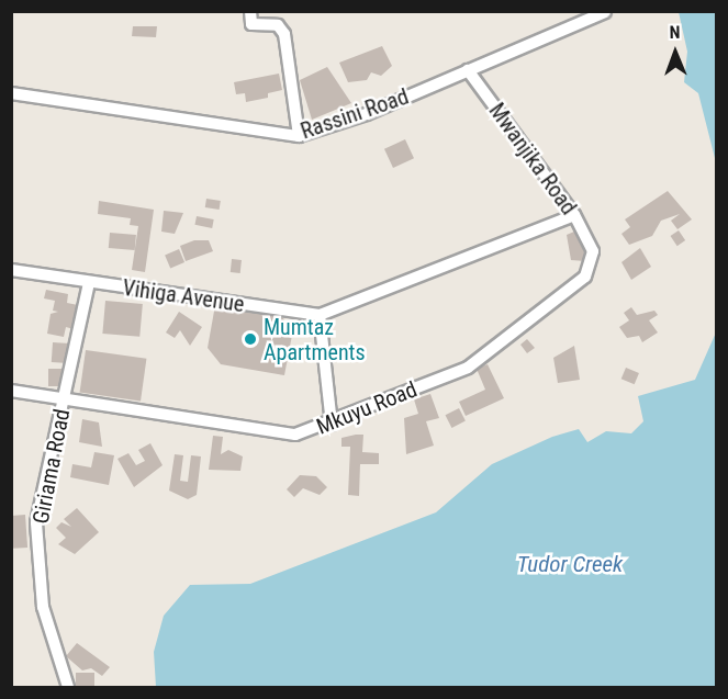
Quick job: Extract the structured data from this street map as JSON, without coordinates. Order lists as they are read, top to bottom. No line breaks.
{"streets":{"street":["Rassini Road","Mwanjika Road","Vihiga Avenue","Mkuyu Road","Giriama Road"]},"crossings":[["Rassini Road","Mwanjika Road"],["Mwanjika Road","Vihiga Avenue"],["Mwanjika Road","Mkuyu Road"],["Vihiga Avenue","Giriama Road"],["Mkuyu Road","Giriama Road"]],"water":["Tudor Creek"],"places":["Mumtaz Apartments"],"north":"top"}
